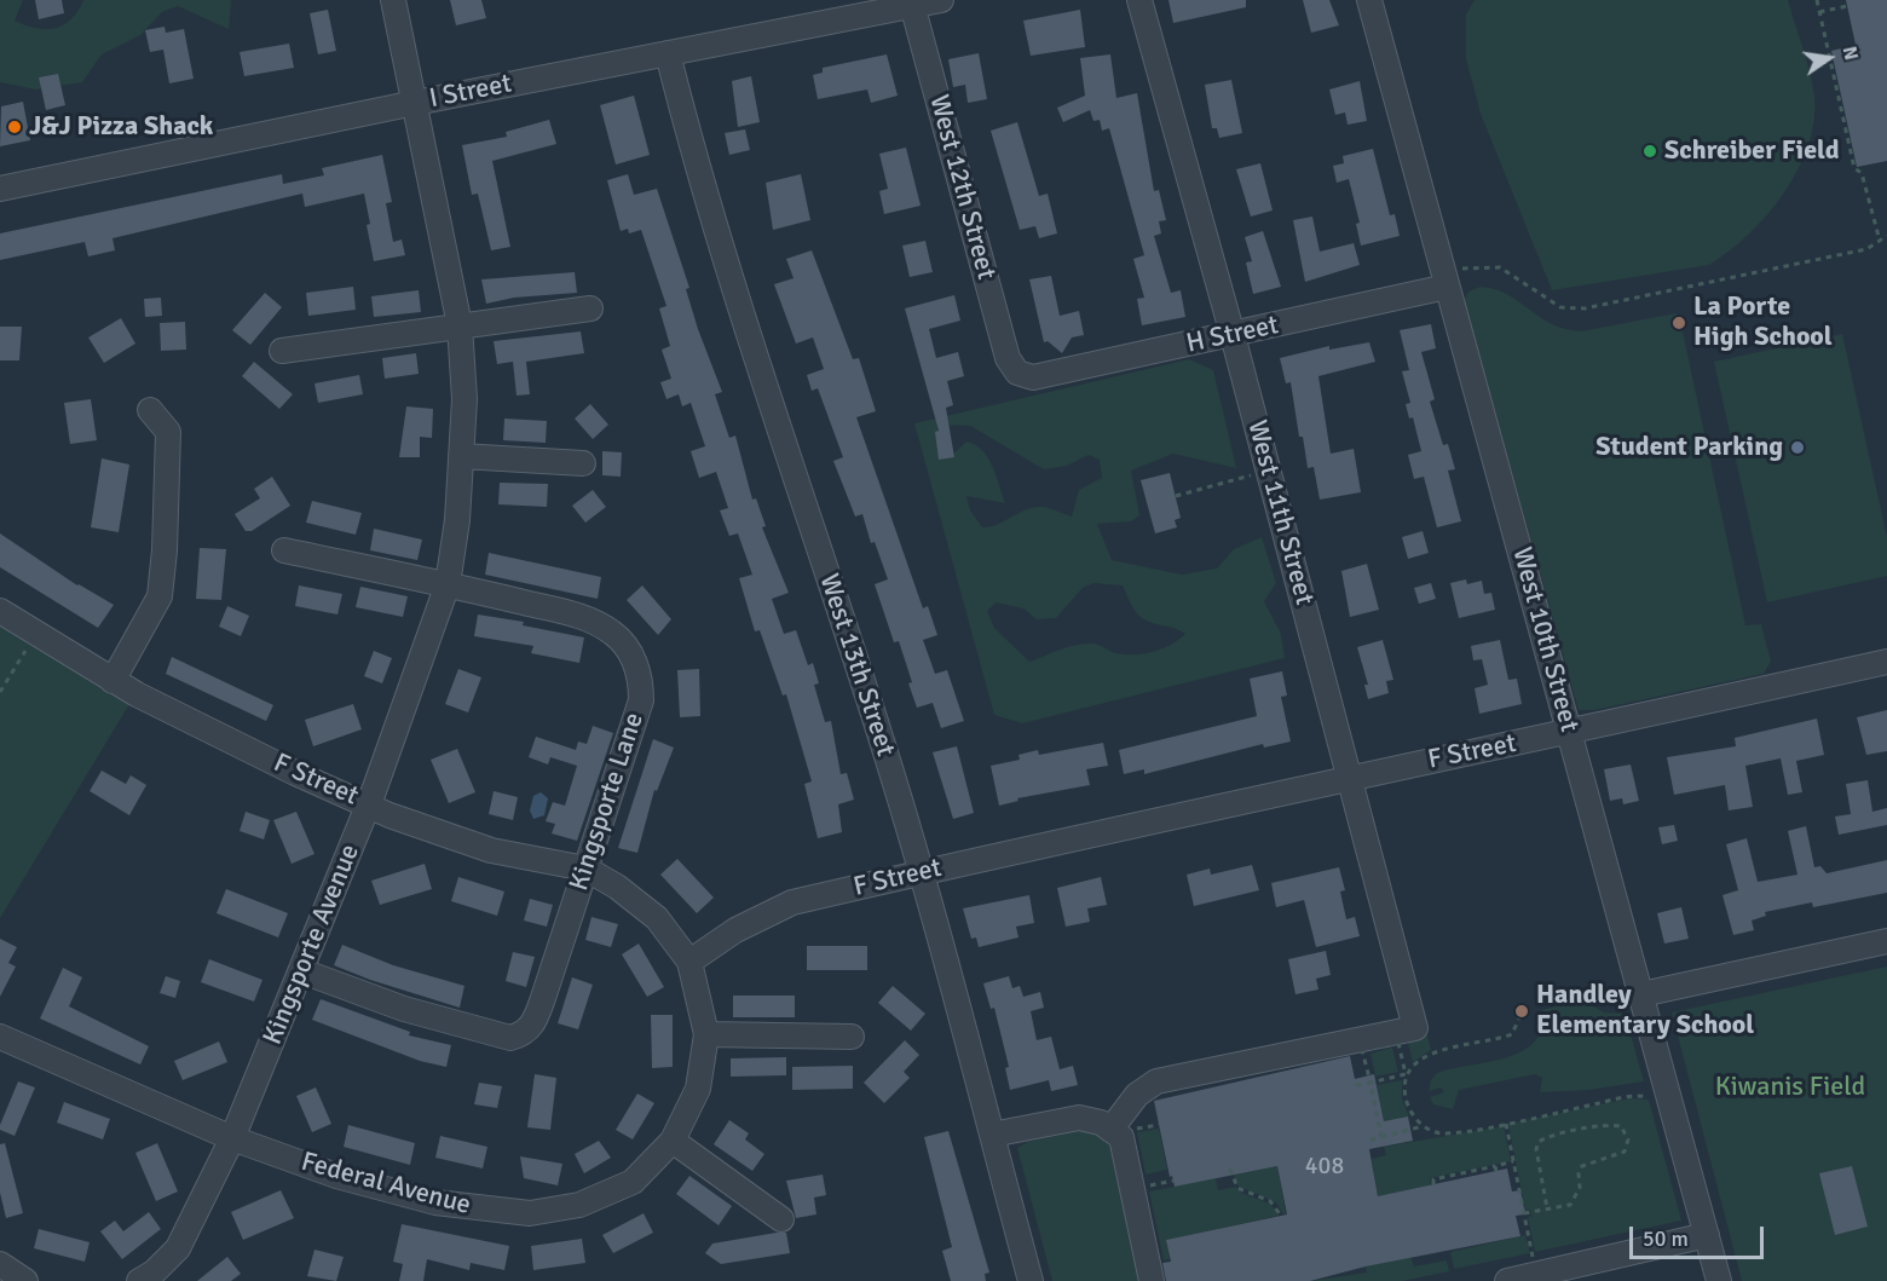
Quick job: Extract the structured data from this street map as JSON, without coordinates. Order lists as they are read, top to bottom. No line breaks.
{"streets":{"street":["I Street","West 12th Street","H Street","West 11th Street","West 10th Street","West 13th Street","F Street","Kingsporte Lane","Kingsporte Avenue","Federal Avenue"]},"crossings":[["I Street","West 12th Street"],["I Street","West 13th Street"],["I Street","Kingsporte Avenue"],["West 12th Street","H Street"],["H Street","West 11th Street"],["H Street","West 10th Street"],["West 11th Street","F Street"],["West 10th Street","F Street"],["West 13th Street","F Street"],["F Street","Kingsporte Lane"],["F Street","Kingsporte Avenue"],["F Street","Federal Avenue"],["Kingsporte Lane","Kingsporte Avenue"],["Kingsporte Avenue","Federal Avenue"]],"parks":["Kiwanis Field"],"places":["J&J Pizza Shack","Schreiber Field","La Porte High School","Student Parking","Handley Elementary School"],"house_numbers":["408"],"scale_bar":"50 m","north":"right"}
